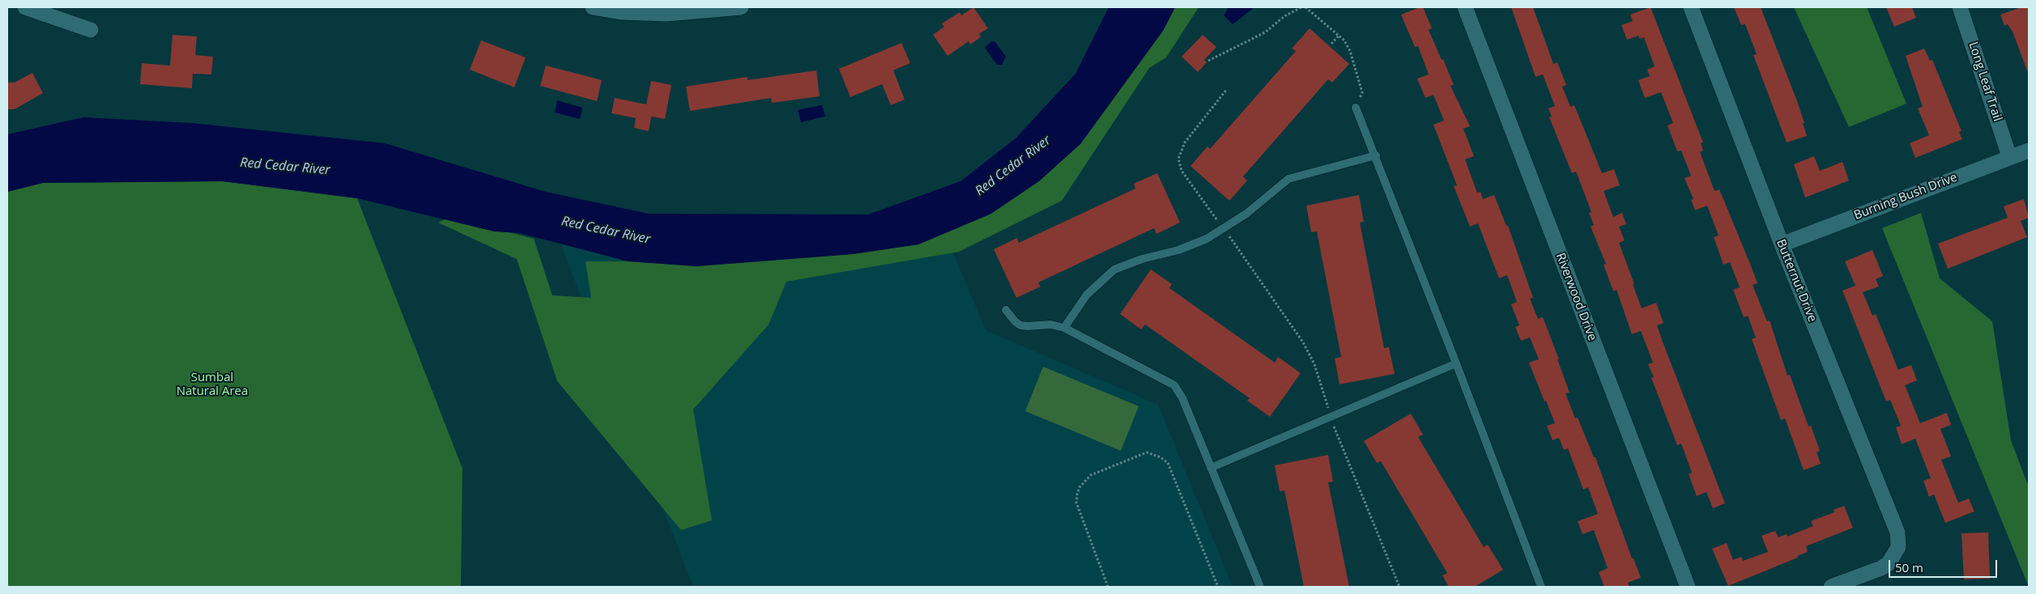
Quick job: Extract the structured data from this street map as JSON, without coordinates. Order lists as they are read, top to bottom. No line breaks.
{"streets":{"street":["Long Leaf Trail","Burning Bush Drive","Butternut Drive","Riverwood Drive"]},"crossings":[["Long Leaf Trail","Burning Bush Drive"],["Burning Bush Drive","Butternut Drive"]],"water":["Red Cedar River"],"parks":["Sumbal Natural Area"],"scale_bar":"50 m"}
